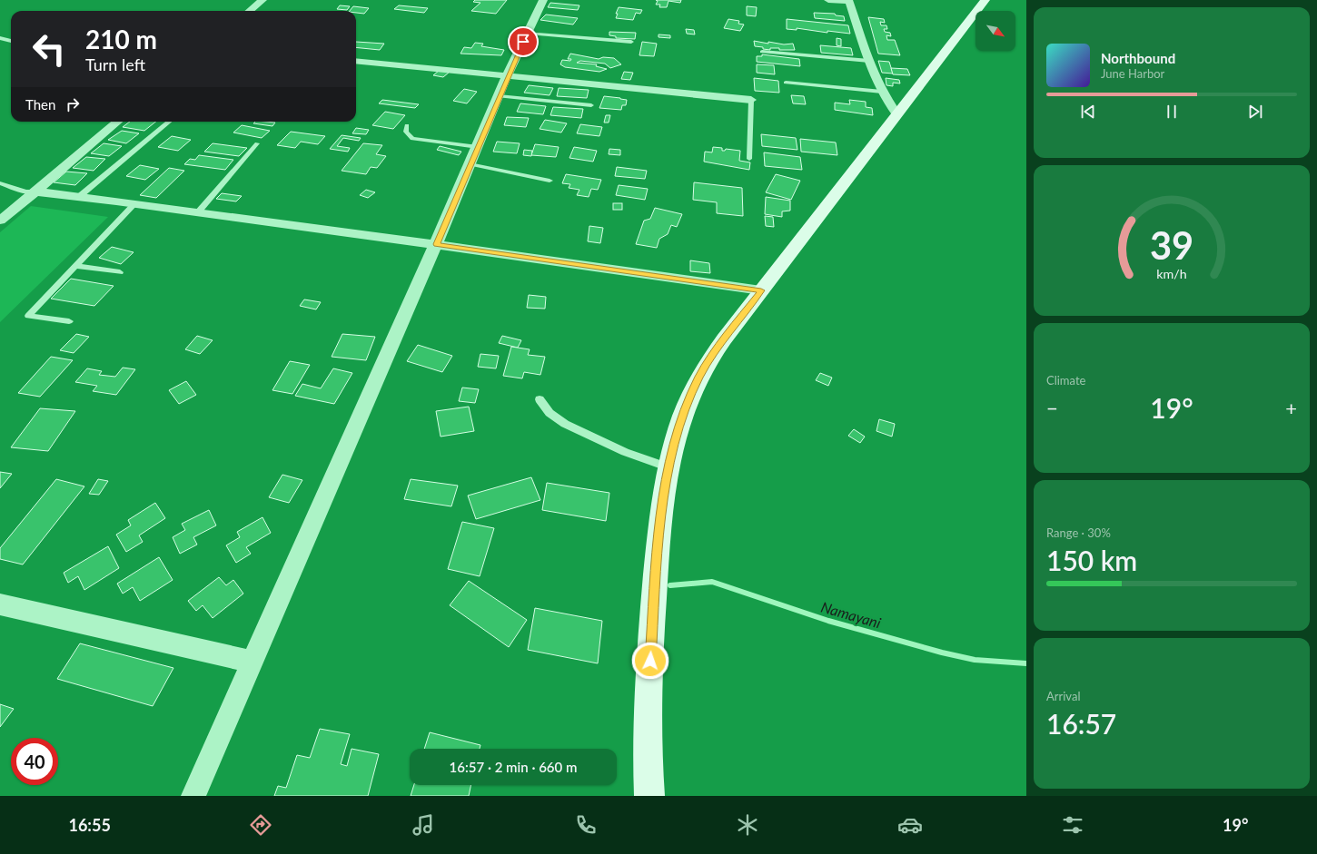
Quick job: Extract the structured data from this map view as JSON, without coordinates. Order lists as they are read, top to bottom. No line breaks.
{"water":["Namayani"],"north":"bottom right","page":{"turn":["210 m","Turn left"],"song":["Northbound","June Harbor"],"then":"Then","tile":["Climate",["Range · 30%","150 km"],["Arrival","16:57"]],"heat":["−","19°","+"],"limit":"40","trip":"16:57 · 2 min · 660 m","tabs":["16:55","19°"],"gauge":["39","km/h"]}}
